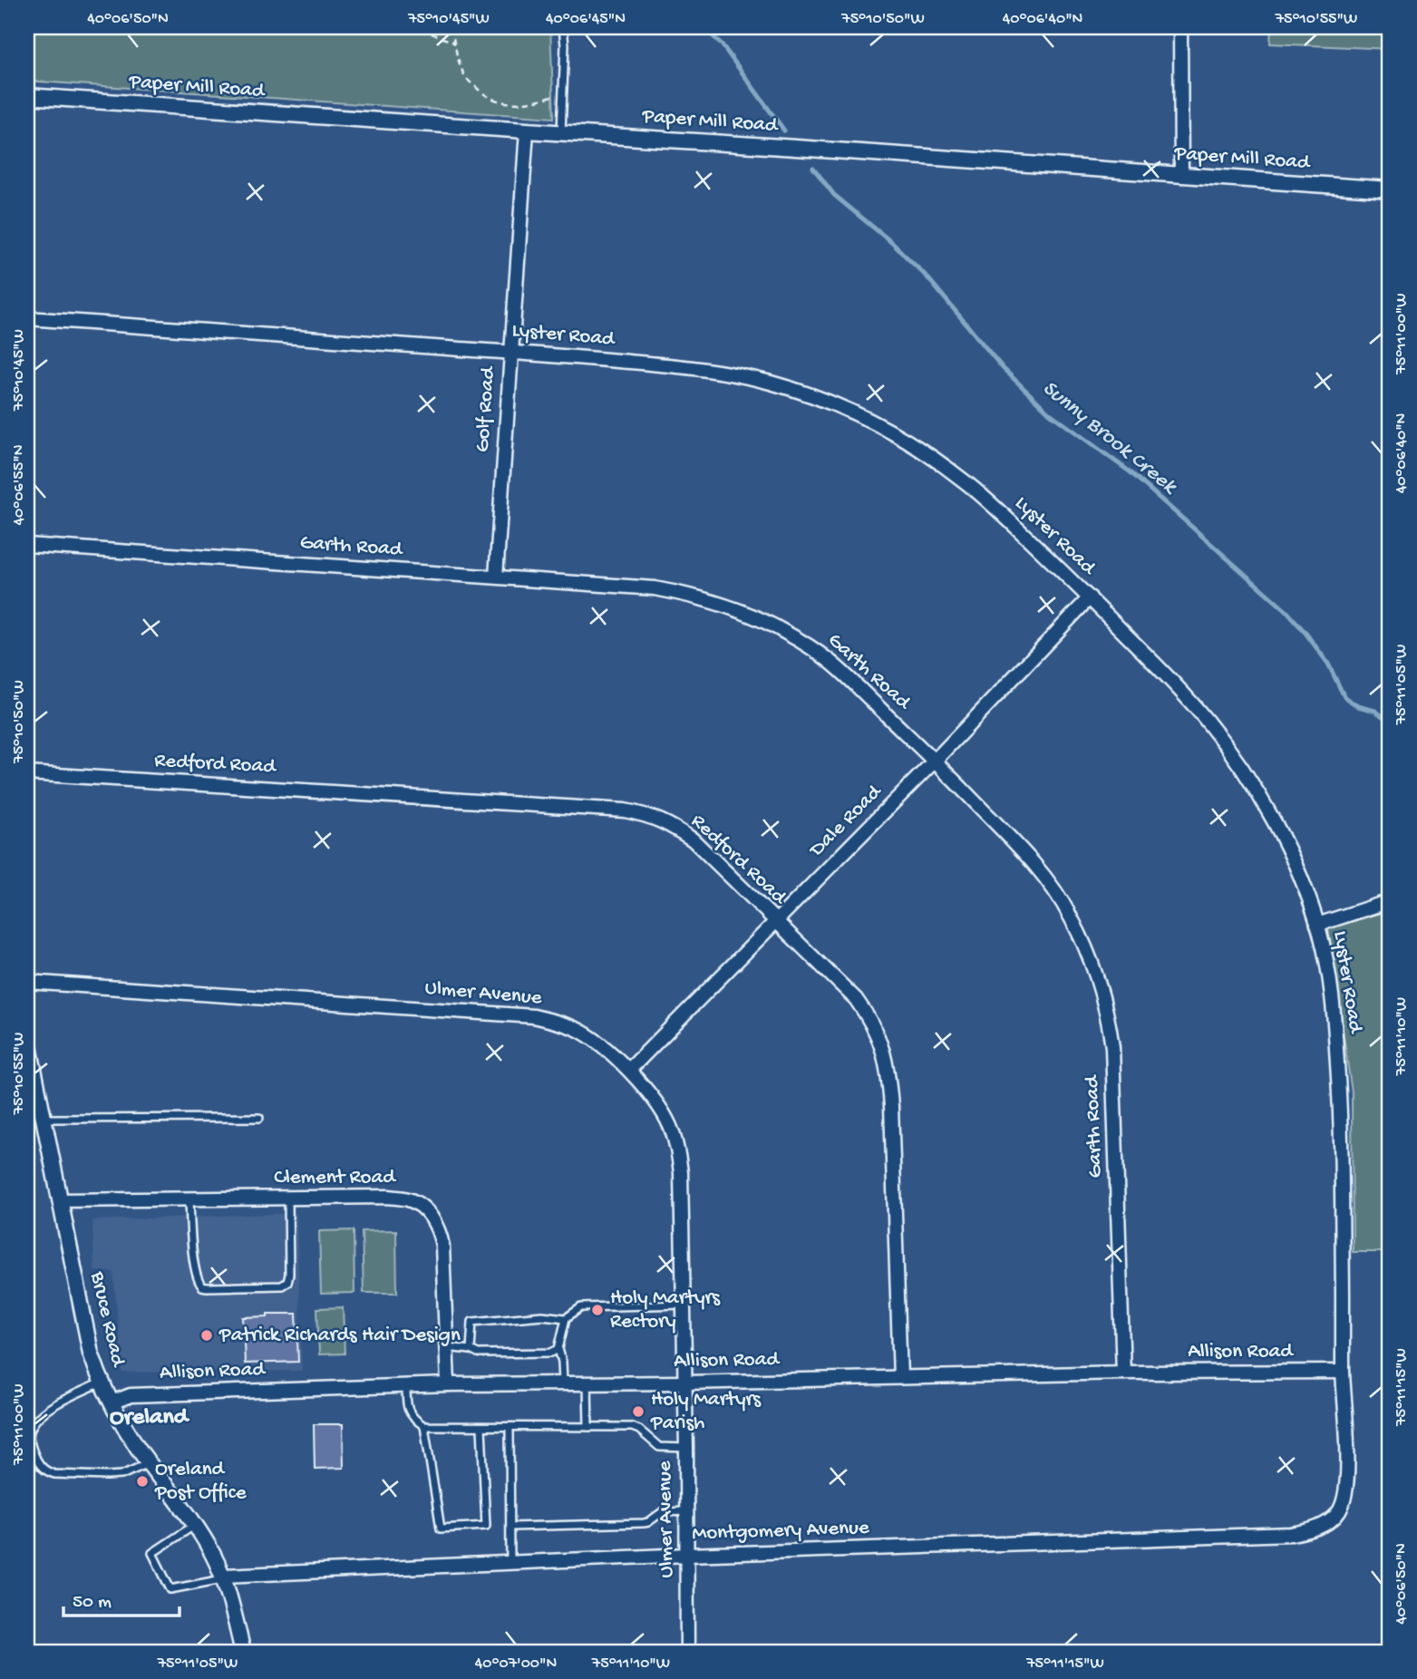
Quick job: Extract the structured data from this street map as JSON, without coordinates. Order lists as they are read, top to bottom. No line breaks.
{"streets":{"street":["Paper Mill Road","Lyster Road","Golf Road","Garth Road","Redford Road","Dale Road","Ulmer Avenue","Clement Road","Bruce Road","Allison Road","Montgomery Avenue"]},"crossings":[["Paper Mill Road","Golf Road"],["Lyster Road","Golf Road"],["Lyster Road","Dale Road"],["Lyster Road","Allison Road"],["Lyster Road","Montgomery Avenue"],["Golf Road","Garth Road"],["Garth Road","Dale Road"],["Garth Road","Allison Road"],["Redford Road","Dale Road"],["Redford Road","Allison Road"],["Dale Road","Ulmer Avenue"],["Ulmer Avenue","Allison Road"],["Ulmer Avenue","Montgomery Avenue"],["Clement Road","Bruce Road"],["Clement Road","Allison Road"],["Bruce Road","Allison Road"],["Bruce Road","Montgomery Avenue"]],"districts":["Oreland"],"water":["Sunny Brook Creek"],"places":["Holy Martyrs Rectory","Patrick Richards Hair Design","Holy Martyrs Parish","Oreland Post Office"],"scale_bar":"50 m","coordinates":["40°06'50\"N","75°10'45\"W","40°06'45\"N","75°10'50\"W","40°06'40\"N","75°10'55\"W","75°11'00\"W","40°06'55\"N","75°11'05\"W","75°11'10\"W","75°11'15\"W","40°07'00\"N"]}
